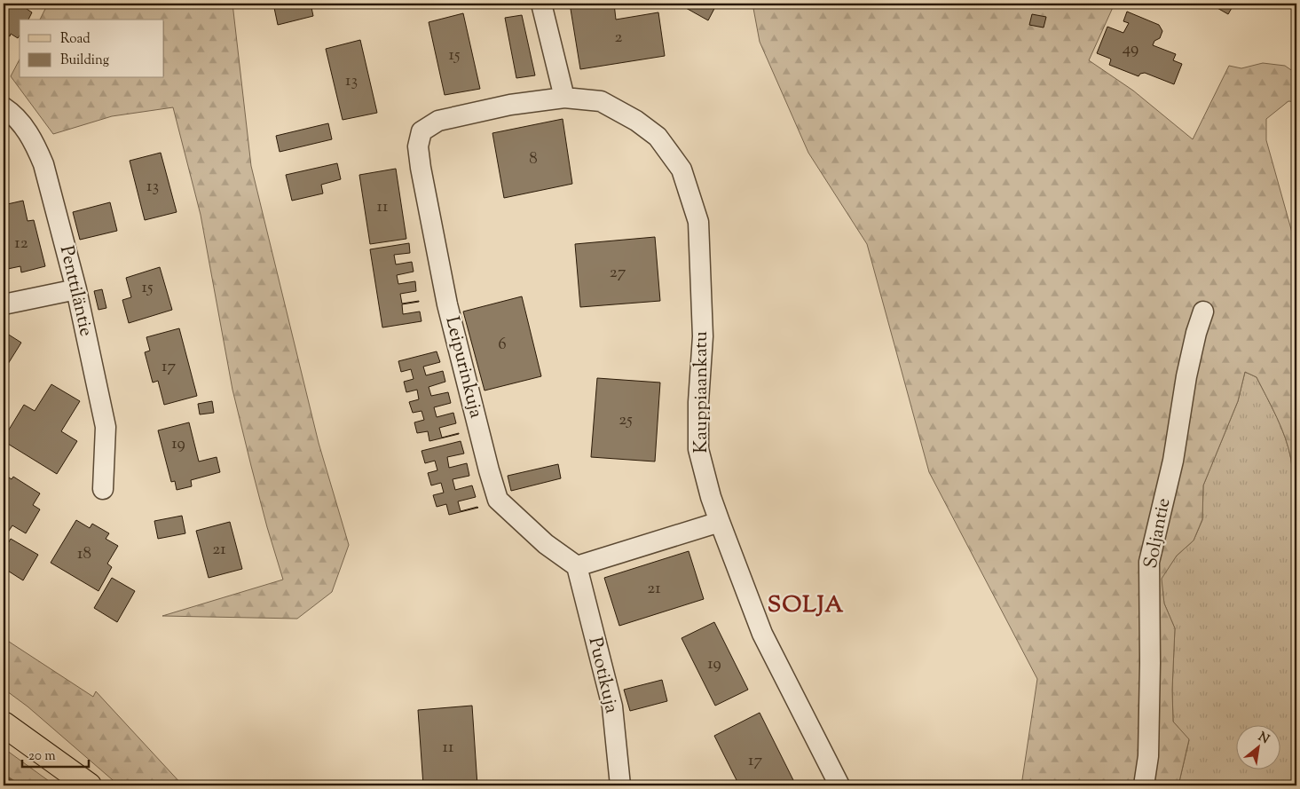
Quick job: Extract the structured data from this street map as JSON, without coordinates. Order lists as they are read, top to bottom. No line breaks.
{"streets":{"street":["Penttiläntie","Leipurinkuja","Kauppiaankatu","Soljantie","Puotikuja"]},"crossings":[["Leipurinkuja","Kauppiaankatu"],["Leipurinkuja","Puotikuja"]],"districts":["SOLJA"],"house_numbers":["2","49","15","13","8","13","11","12","27","15","6","17","25","19","21","18","21","19","11","17"],"legend":["Road","Building"],"scale_bar":"20 m","north":"top right"}
